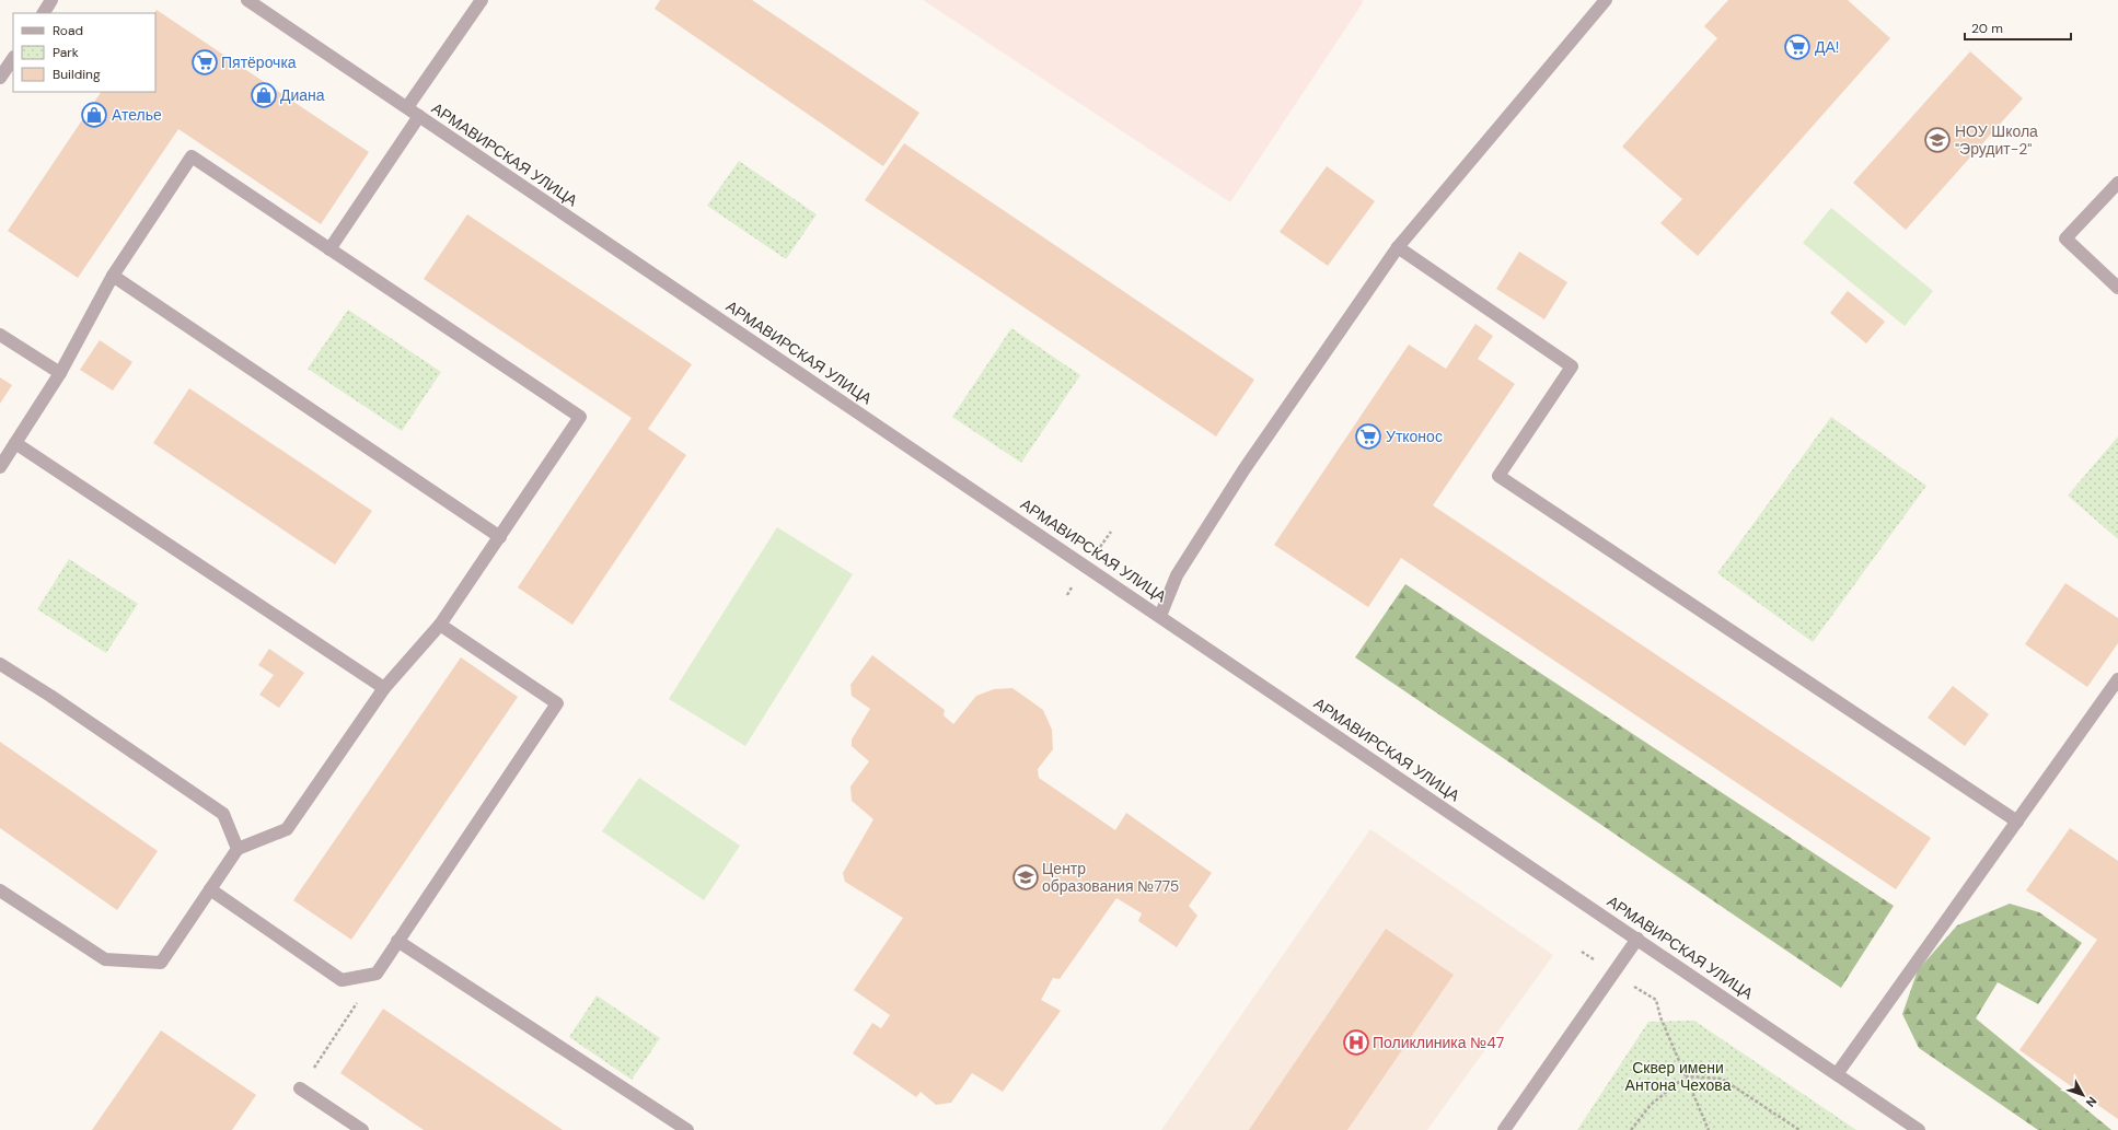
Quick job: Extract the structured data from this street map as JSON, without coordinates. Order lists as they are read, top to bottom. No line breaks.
{"streets":{"street":["АРМАВИРСКАЯ УЛИЦА"]},"parks":["Сквер имени Антона Чехова"],"places":{"supermarket":["ДА!","Пятёрочка","Утконос"],"shop":["Диана","Ателье"],"school or university":["НОУ Школа \"Эрудит-2\"","Центр образования №775"],"hospital":["Поликлиника №47"]},"legend":["Road","Park","Building"],"scale_bar":"20 m","north":"bottom right"}
